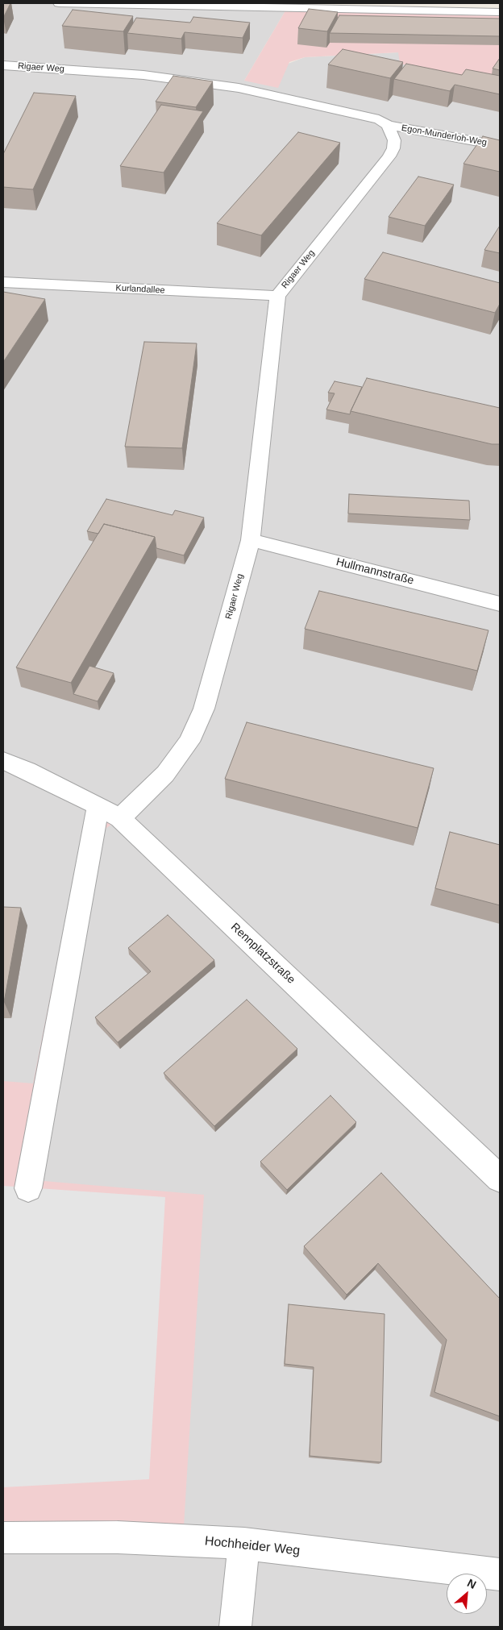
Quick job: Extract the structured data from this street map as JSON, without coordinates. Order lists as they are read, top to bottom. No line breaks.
{"streets":{"street":["Rigaer Weg","Egon-Munderloh-Weg","Kurlandallee","Hullmannstraße","Rennplatzstraße","Hochheider Weg"]},"crossings":[["Rigaer Weg","Egon-Munderloh-Weg"],["Rigaer Weg","Kurlandallee"],["Rigaer Weg","Hullmannstraße"],["Rigaer Weg","Rennplatzstraße"]],"north":"top right"}
